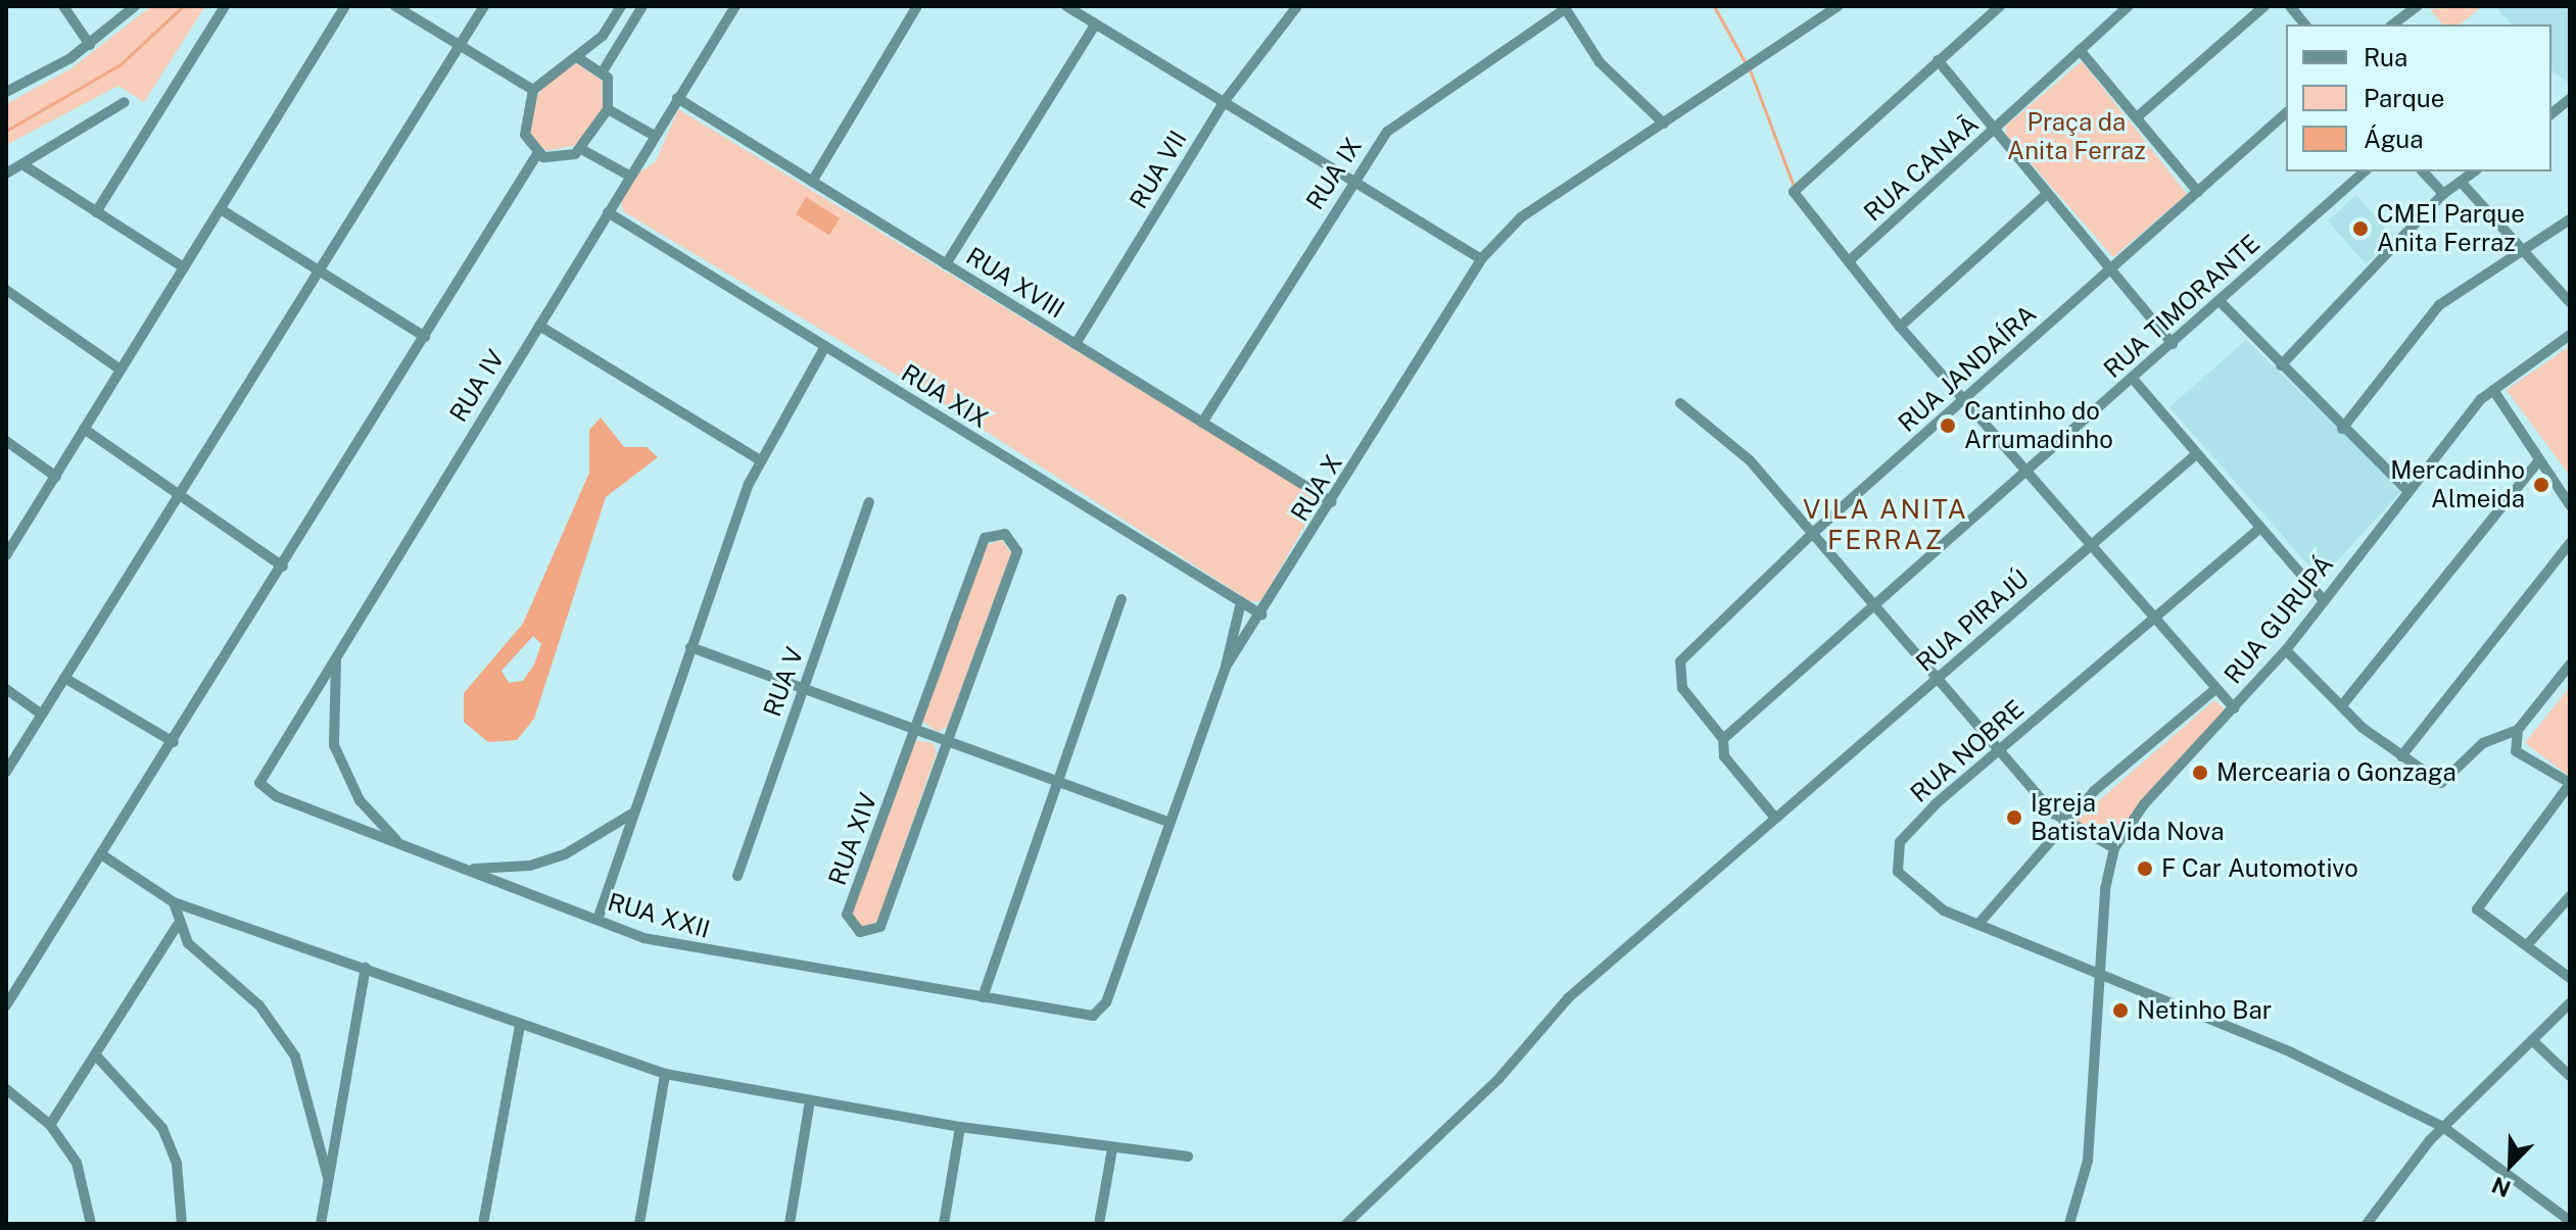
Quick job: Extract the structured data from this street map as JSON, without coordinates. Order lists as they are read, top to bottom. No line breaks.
{"streets":{"street":["RUA CANAÃ","RUA VII","RUA IX","RUA XVIII","RUA TIMORANTE","RUA JANDAÍRA","RUA IV","RUA XIX","RUA X","RUA GURUPÁ","RUA PIRAJÚ","RUA V","RUA NOBRE","RUA XIV","RUA XXII"]},"crossings":[["RUA VII","RUA XVIII"],["RUA IX","RUA XVIII"],["RUA XVIII","RUA IV"],["RUA XVIII","RUA X"],["RUA TIMORANTE","RUA JANDAÍRA"],["RUA IV","RUA XIX"],["RUA IV","RUA XXII"],["RUA XIX","RUA X"],["RUA X","RUA XXII"],["RUA GURUPÁ","RUA NOBRE"]],"districts":["VILA ANITA FERRAZ"],"parks":["Praça da Anita Ferraz"],"places":["CMEI Parque Anita Ferraz","Cantinho do Arrumadinho","Mercadinho Almeida","Mercearia o Gonzaga","Igreja BatistaVida Nova","F Car Automotivo","Netinho Bar"],"legend":["Rua","Parque","Água"],"north":"bottom left"}
